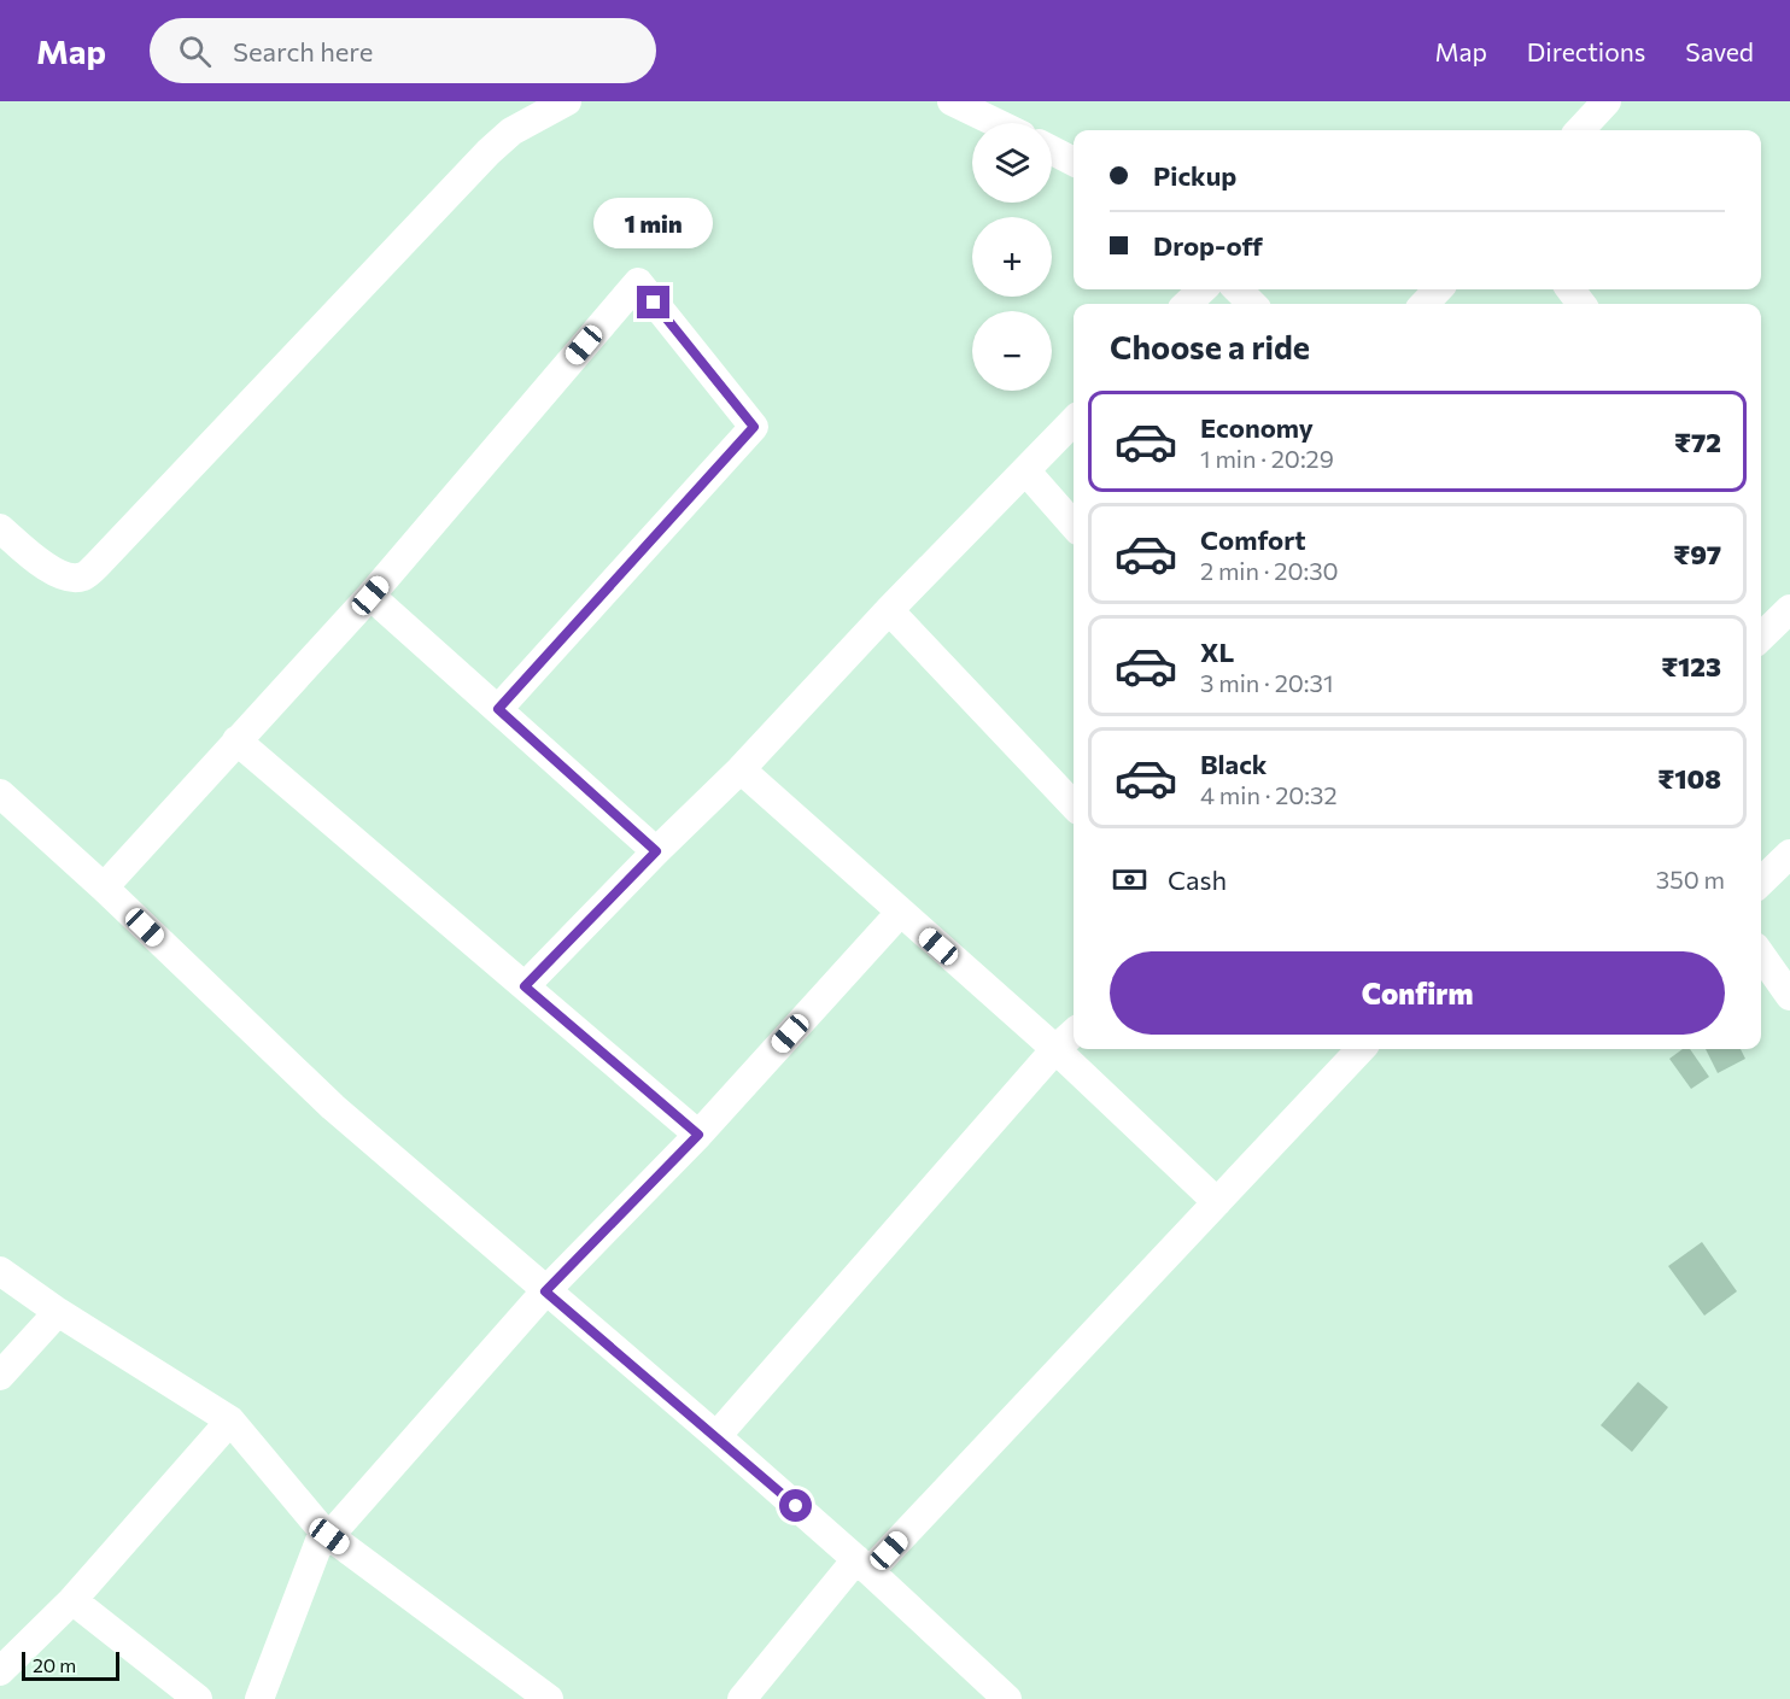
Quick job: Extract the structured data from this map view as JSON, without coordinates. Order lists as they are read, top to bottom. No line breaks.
{"scale_bar":"20 m","page":{"header":"Map","search":"Search here","nav":["Map","Directions","Saved"],"map_buttons":["+","−"],"banner":["Pickup","Drop-off"],"bubble":"1 min","heading":"Choose a ride","list":[{"name":"Economy","note":"1 min · 20:29","value":"₹72"},{"name":"Comfort","note":"2 min · 20:30","value":"₹97"},{"name":"XL","note":"3 min · 20:31","value":"₹123"},{"name":"Black","note":"4 min · 20:32","value":"₹108"}],"pay":["Cash","350 m"],"buttons":"Confirm","scale":"20 m"}}
